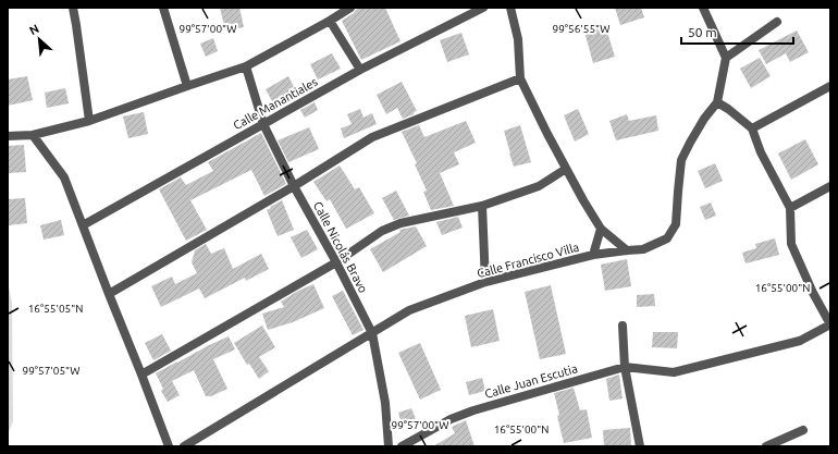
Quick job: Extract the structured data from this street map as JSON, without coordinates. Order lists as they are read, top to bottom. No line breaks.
{"streets":{"street":["Calle Manantiales","Calle Nicolás Bravo","Calle Francisco Villa","Calle Juan Escutia"]},"crossings":[["Calle Manantiales","Calle Nicolás Bravo"],["Calle Nicolás Bravo","Calle Francisco Villa"]],"scale_bar":"50 m","north":"top left","coordinates":["99°57'00\"W","99°56'55\"W","16°55'00\"N","16°55'05\"N","99°57'05\"W"]}
